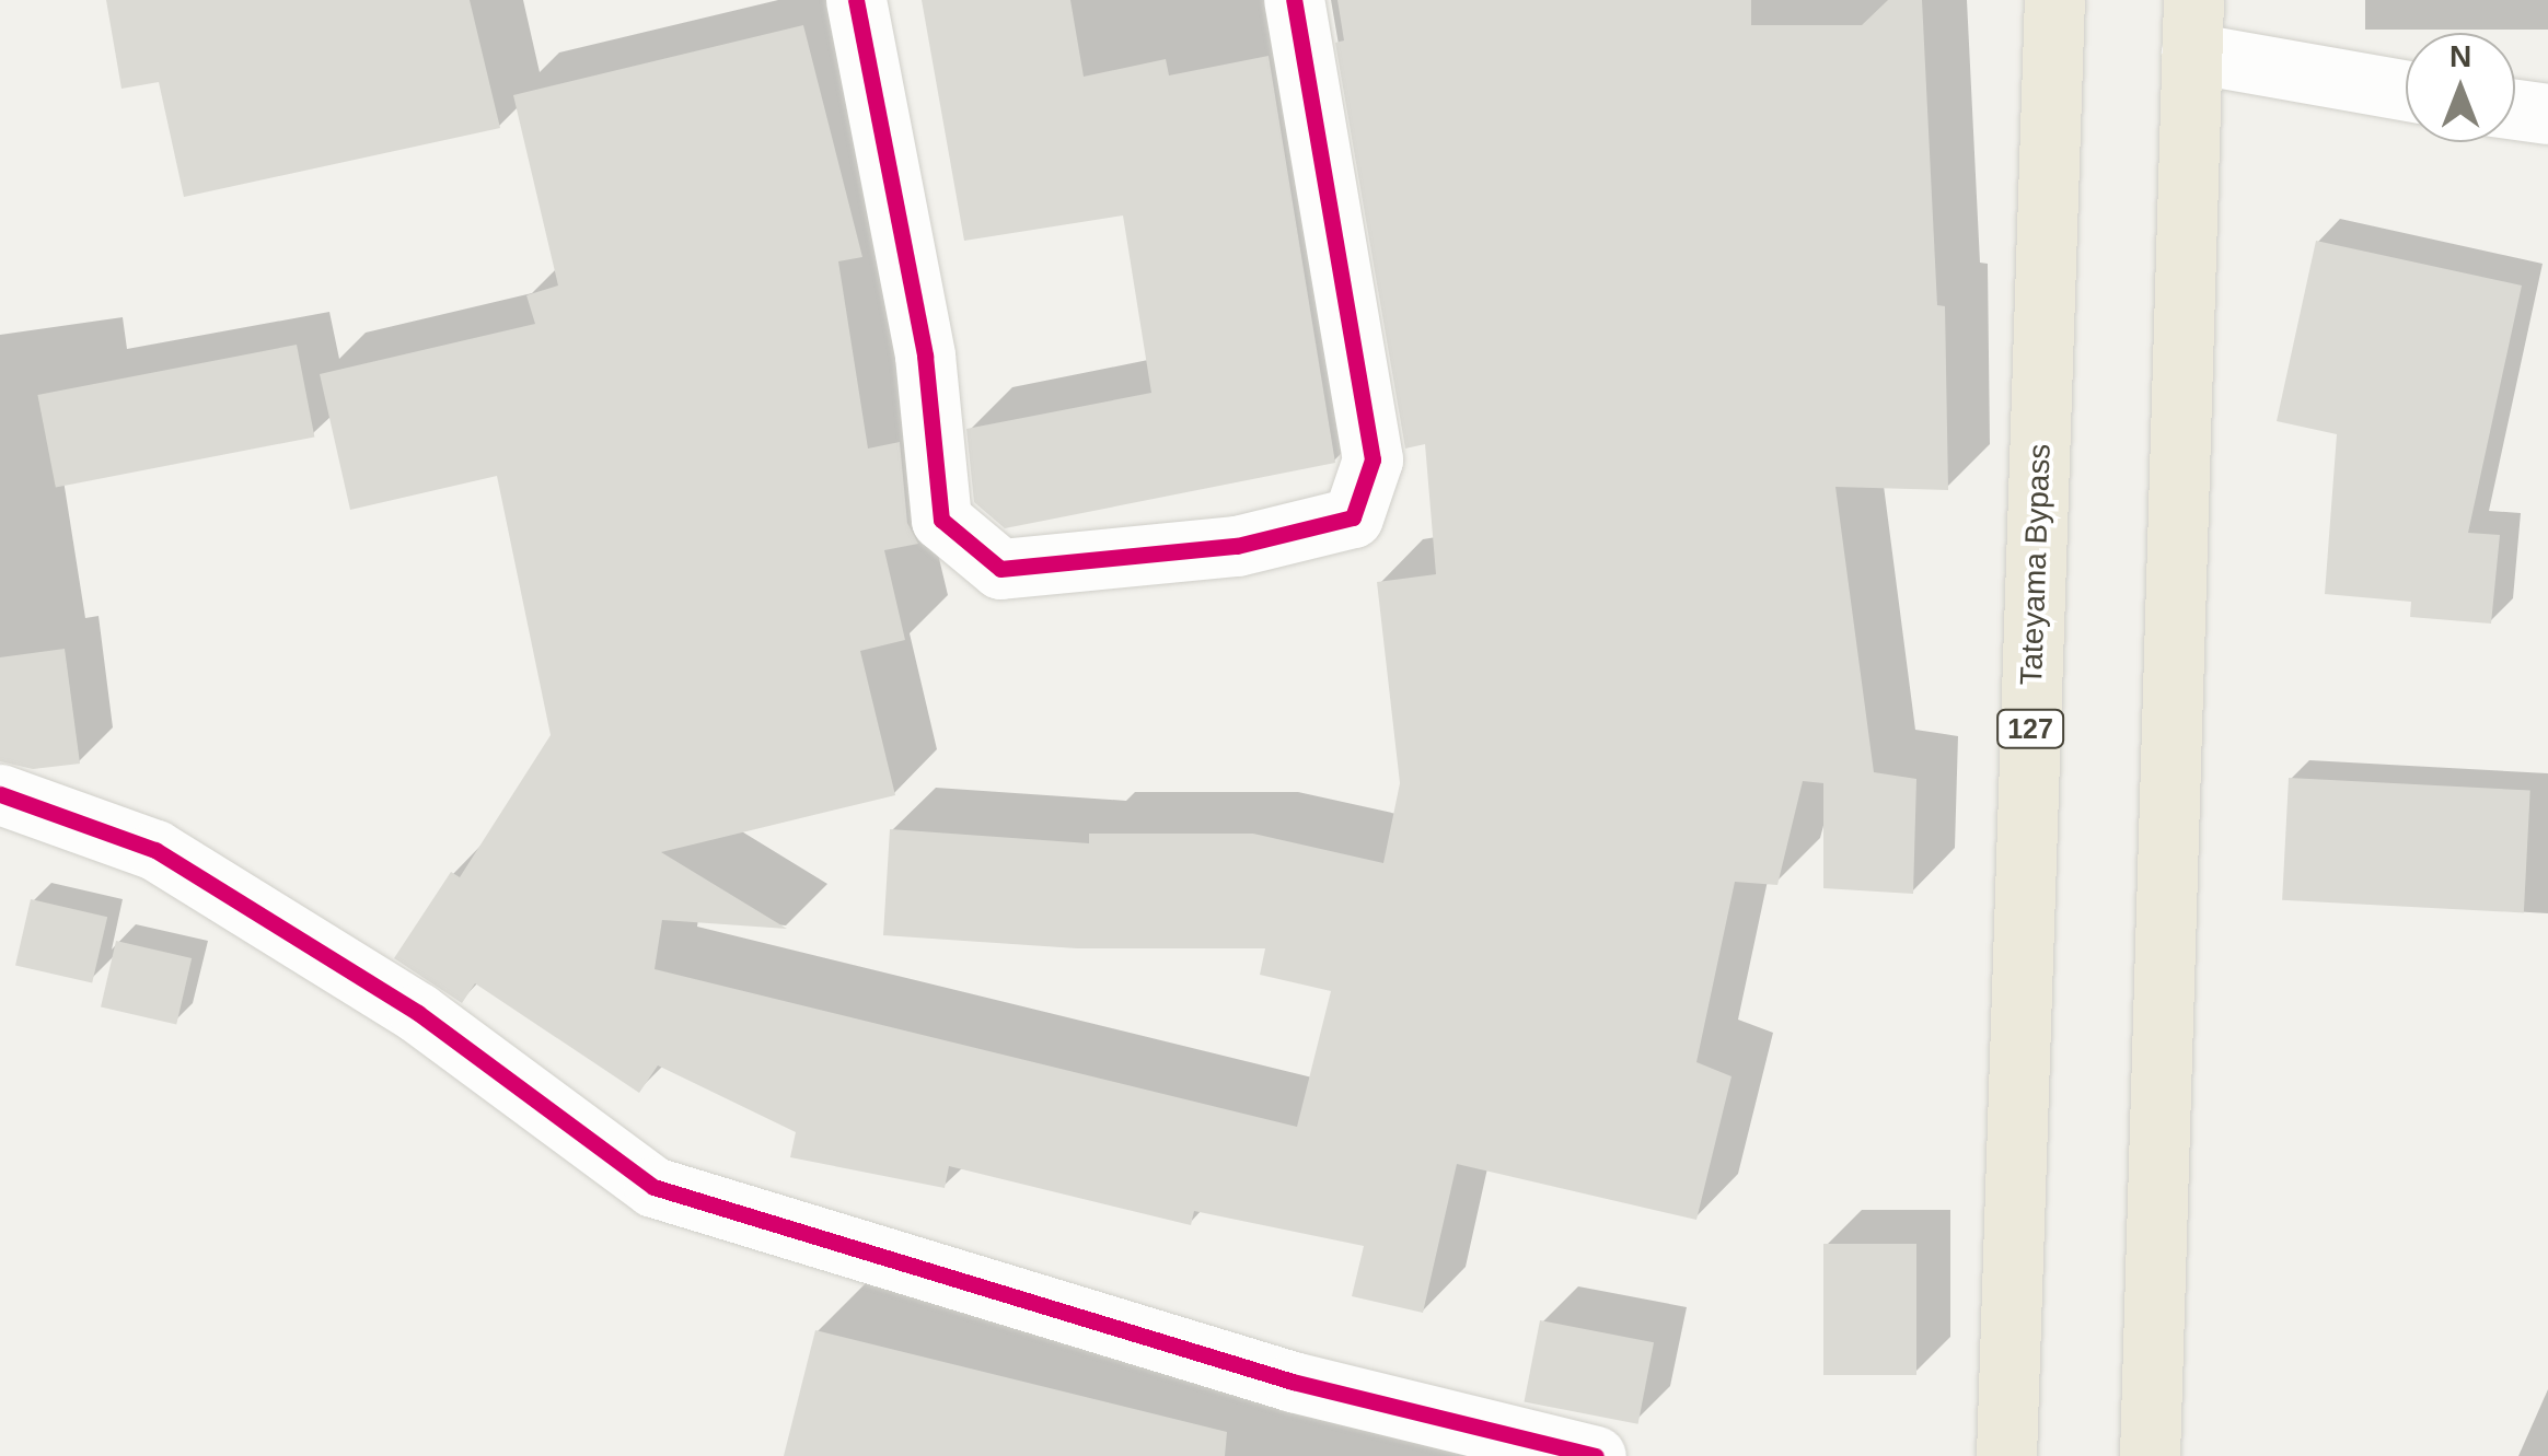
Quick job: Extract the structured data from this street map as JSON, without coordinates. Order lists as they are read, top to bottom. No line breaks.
{"streets":{"highway":["Tateyama Bypass","127"]},"north":"top"}
